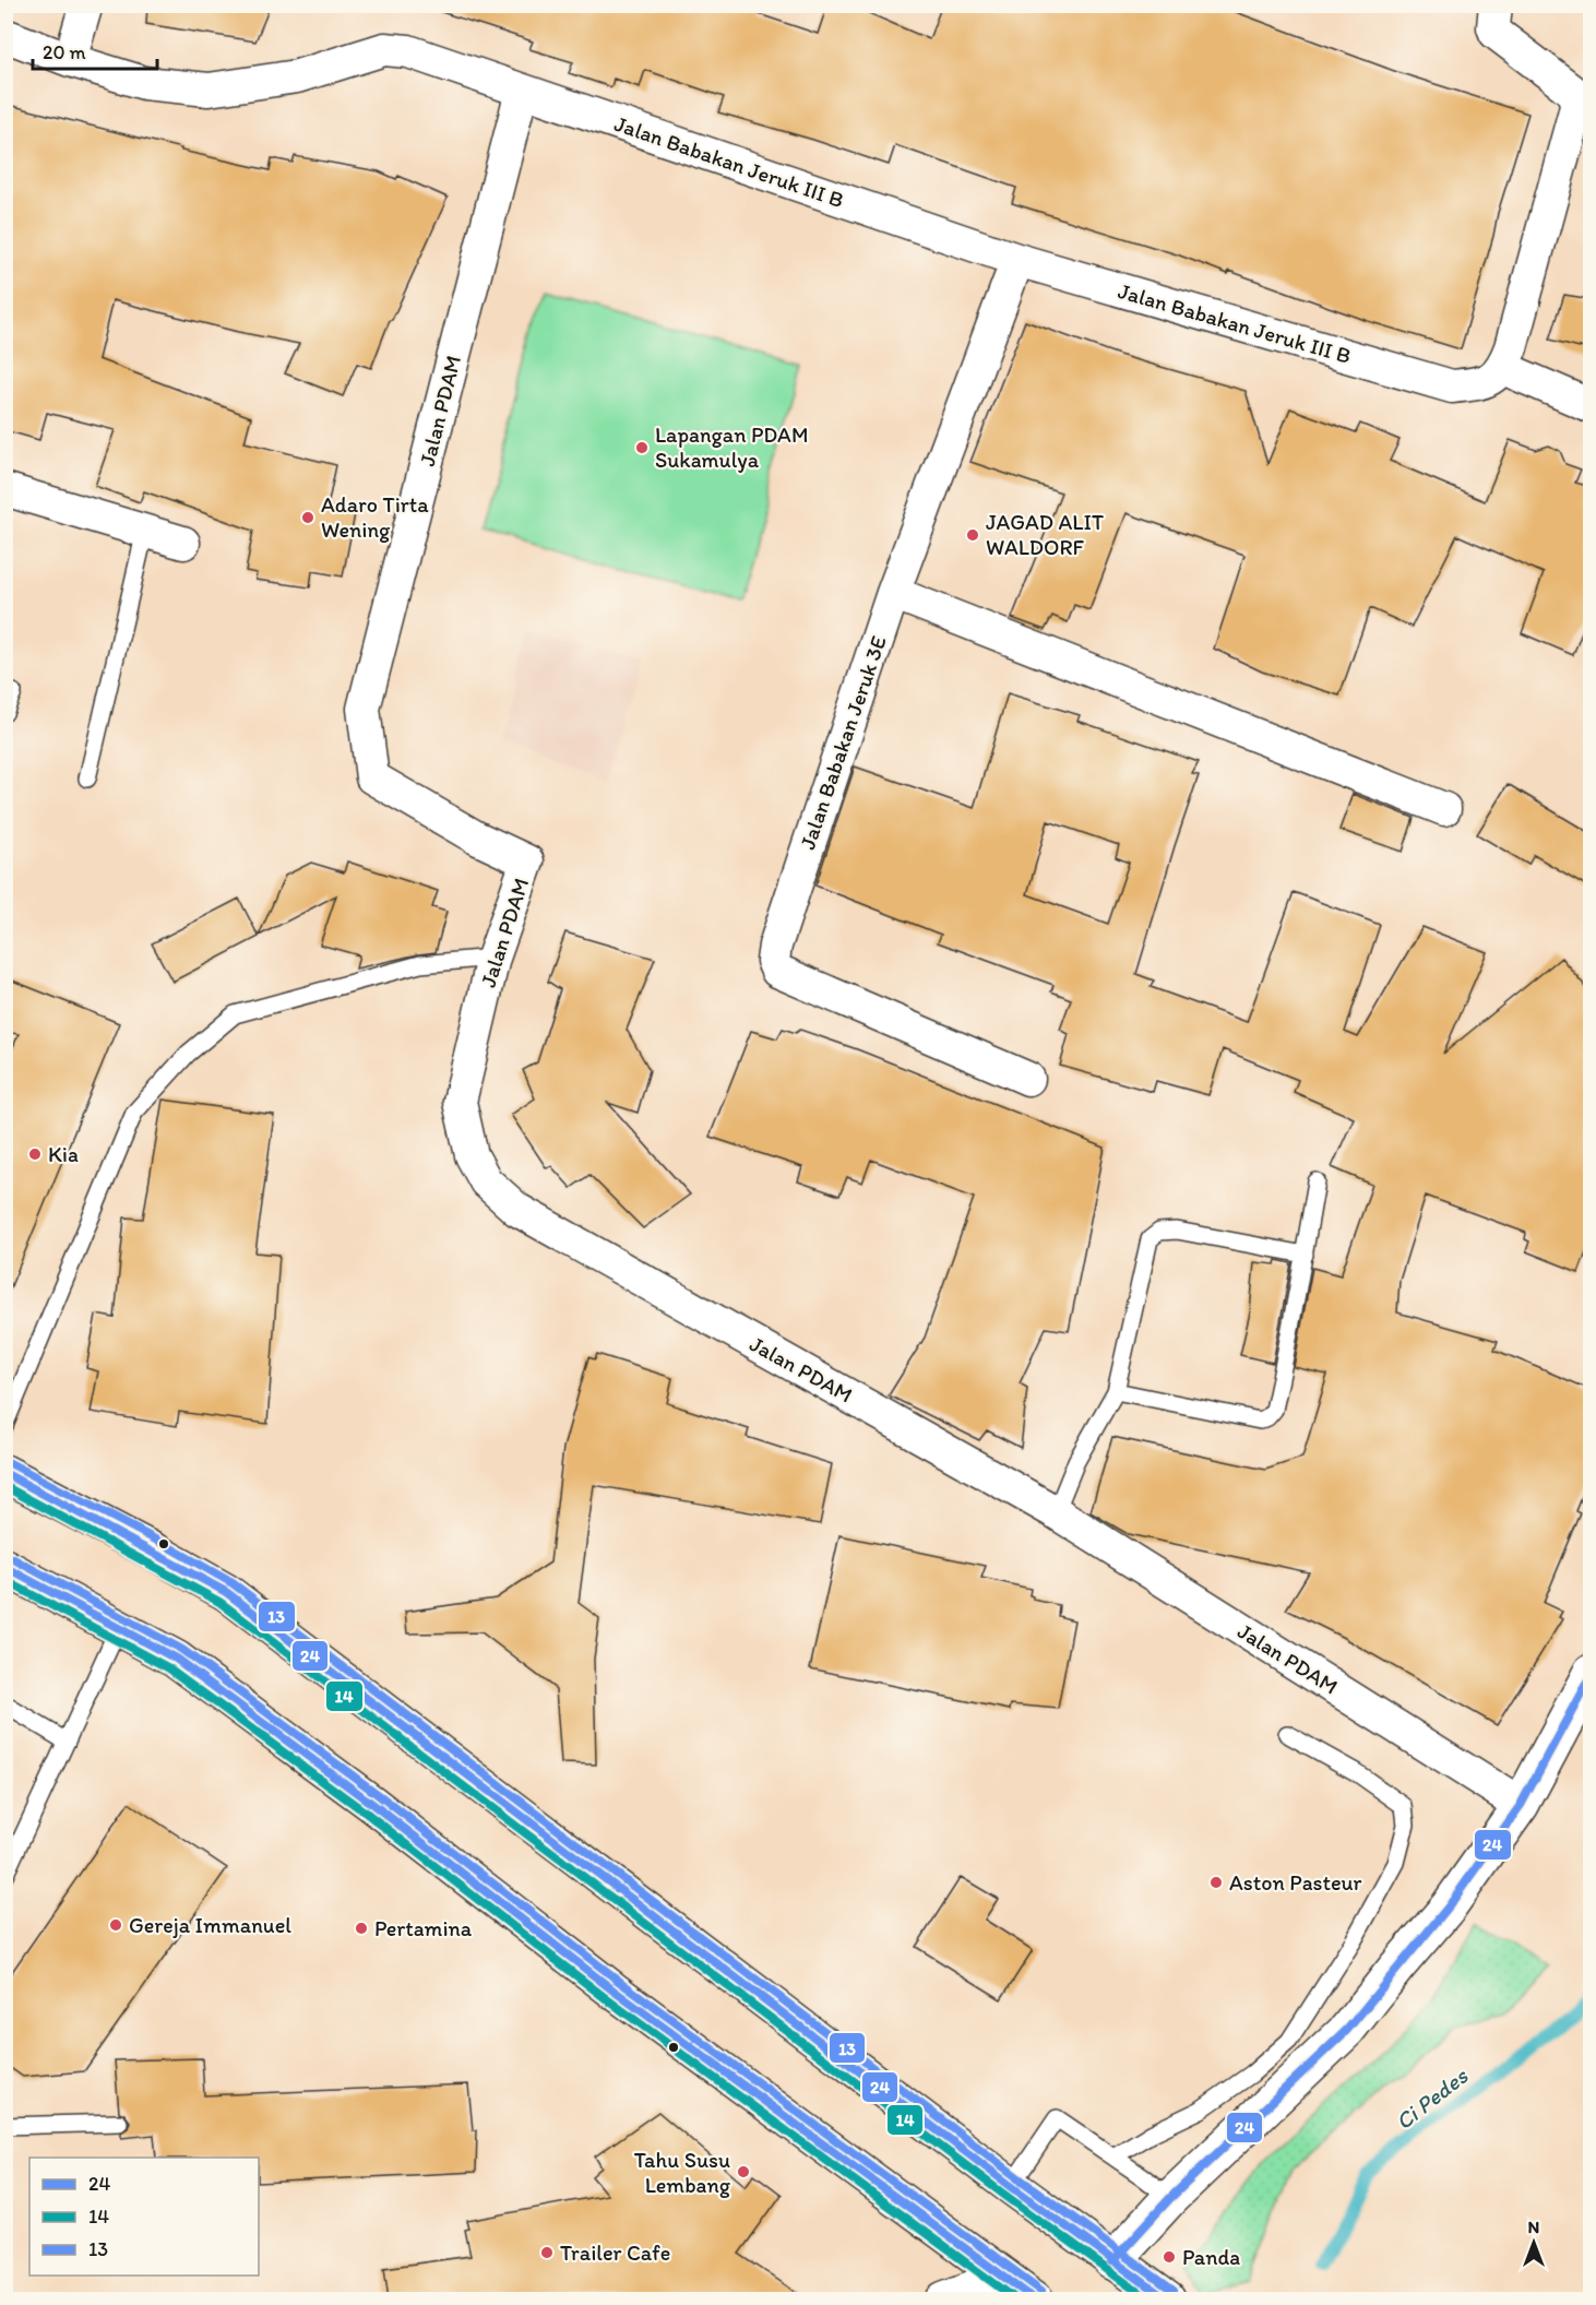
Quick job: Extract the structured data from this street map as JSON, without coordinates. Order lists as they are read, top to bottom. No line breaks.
{"streets":{"street":["Jalan Babakan Jeruk III B","Jalan PDAM","Jalan Babakan Jeruk 3E"]},"crossings":[["Jalan Babakan Jeruk III B","Jalan PDAM"],["Jalan Babakan Jeruk III B","Jalan Babakan Jeruk 3E"]],"water":["Ci Pedes"],"places":["Lapangan PDAM Sukamulya","Adaro Tirta Wening","JAGAD ALIT WALDORF","Kia","Aston Pasteur","Gereja Immanuel","Pertamina","Tahu Susu Lembang","Trailer Cafe","Panda"],"lines":["transit line 13","transit line 24","transit line 14"],"legend":["24","14","13"],"scale_bar":"20 m","north":"top"}
